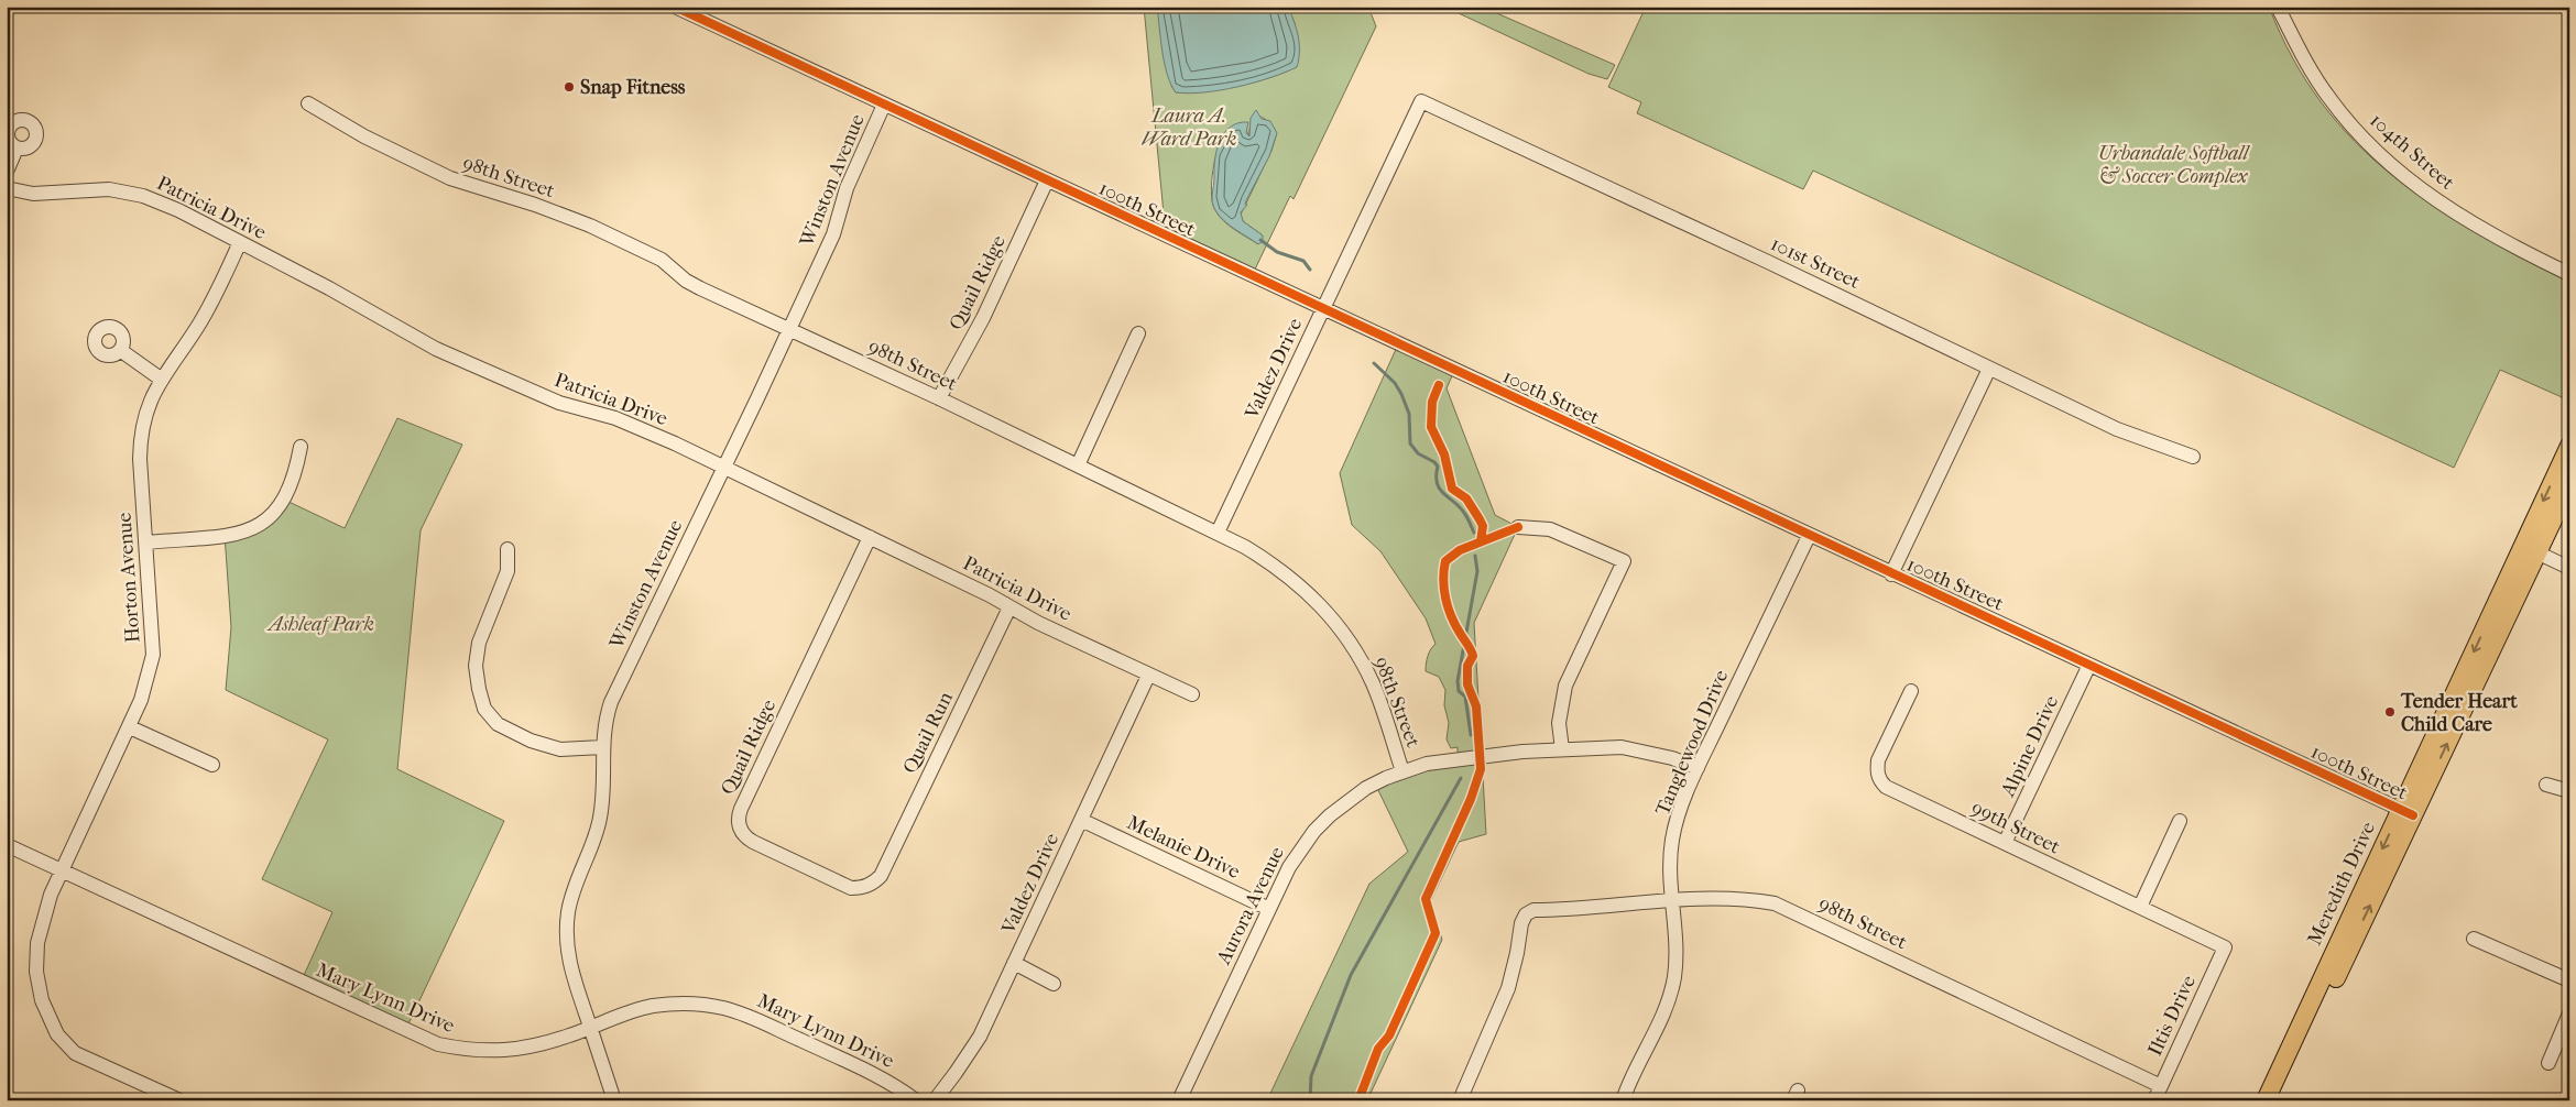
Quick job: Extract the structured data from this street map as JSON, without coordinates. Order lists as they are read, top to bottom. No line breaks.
{"streets":{"main road":["Meredith Drive"],"street":["104th Street","98th Street","Winston Avenue","Patricia Drive","100th Street","101st Street","Quail Ridge","Valdez Drive","Horton Avenue","Quail Run","Tanglewood Drive","Alpine Drive","99th Street","Melanie Drive","Aurora Avenue","Mary Lynn Drive","Iltis Drive"]},"crossings":[["98th Street","Winston Avenue"],["98th Street","Quail Ridge"],["98th Street","Valdez Drive"],["98th Street","Tanglewood Drive"],["98th Street","Aurora Avenue"],["98th Street","Iltis Drive"],["Winston Avenue","Patricia Drive"],["Winston Avenue","100th Street"],["Winston Avenue","Mary Lynn Drive"],["Patricia Drive","Quail Ridge"],["Patricia Drive","Valdez Drive"],["Patricia Drive","Horton Avenue"],["Patricia Drive","Quail Run"],["100th Street","Quail Ridge"],["100th Street","Valdez Drive"],["100th Street","Tanglewood Drive"],["100th Street","Alpine Drive"],["100th Street","Meredith Drive"],["101st Street","Valdez Drive"],["Quail Ridge","Quail Run"],["Valdez Drive","Melanie Drive"],["Horton Avenue","Mary Lynn Drive"],["Tanglewood Drive","Aurora Avenue"],["Alpine Drive","99th Street"],["99th Street","Iltis Drive"],["Melanie Drive","Aurora Avenue"]],"parks":["Laura A. Ward Park","Urbandale Softball & Soccer Complex","Ashleaf Park"],"places":["Snap Fitness","Tender Heart Child Care"]}
